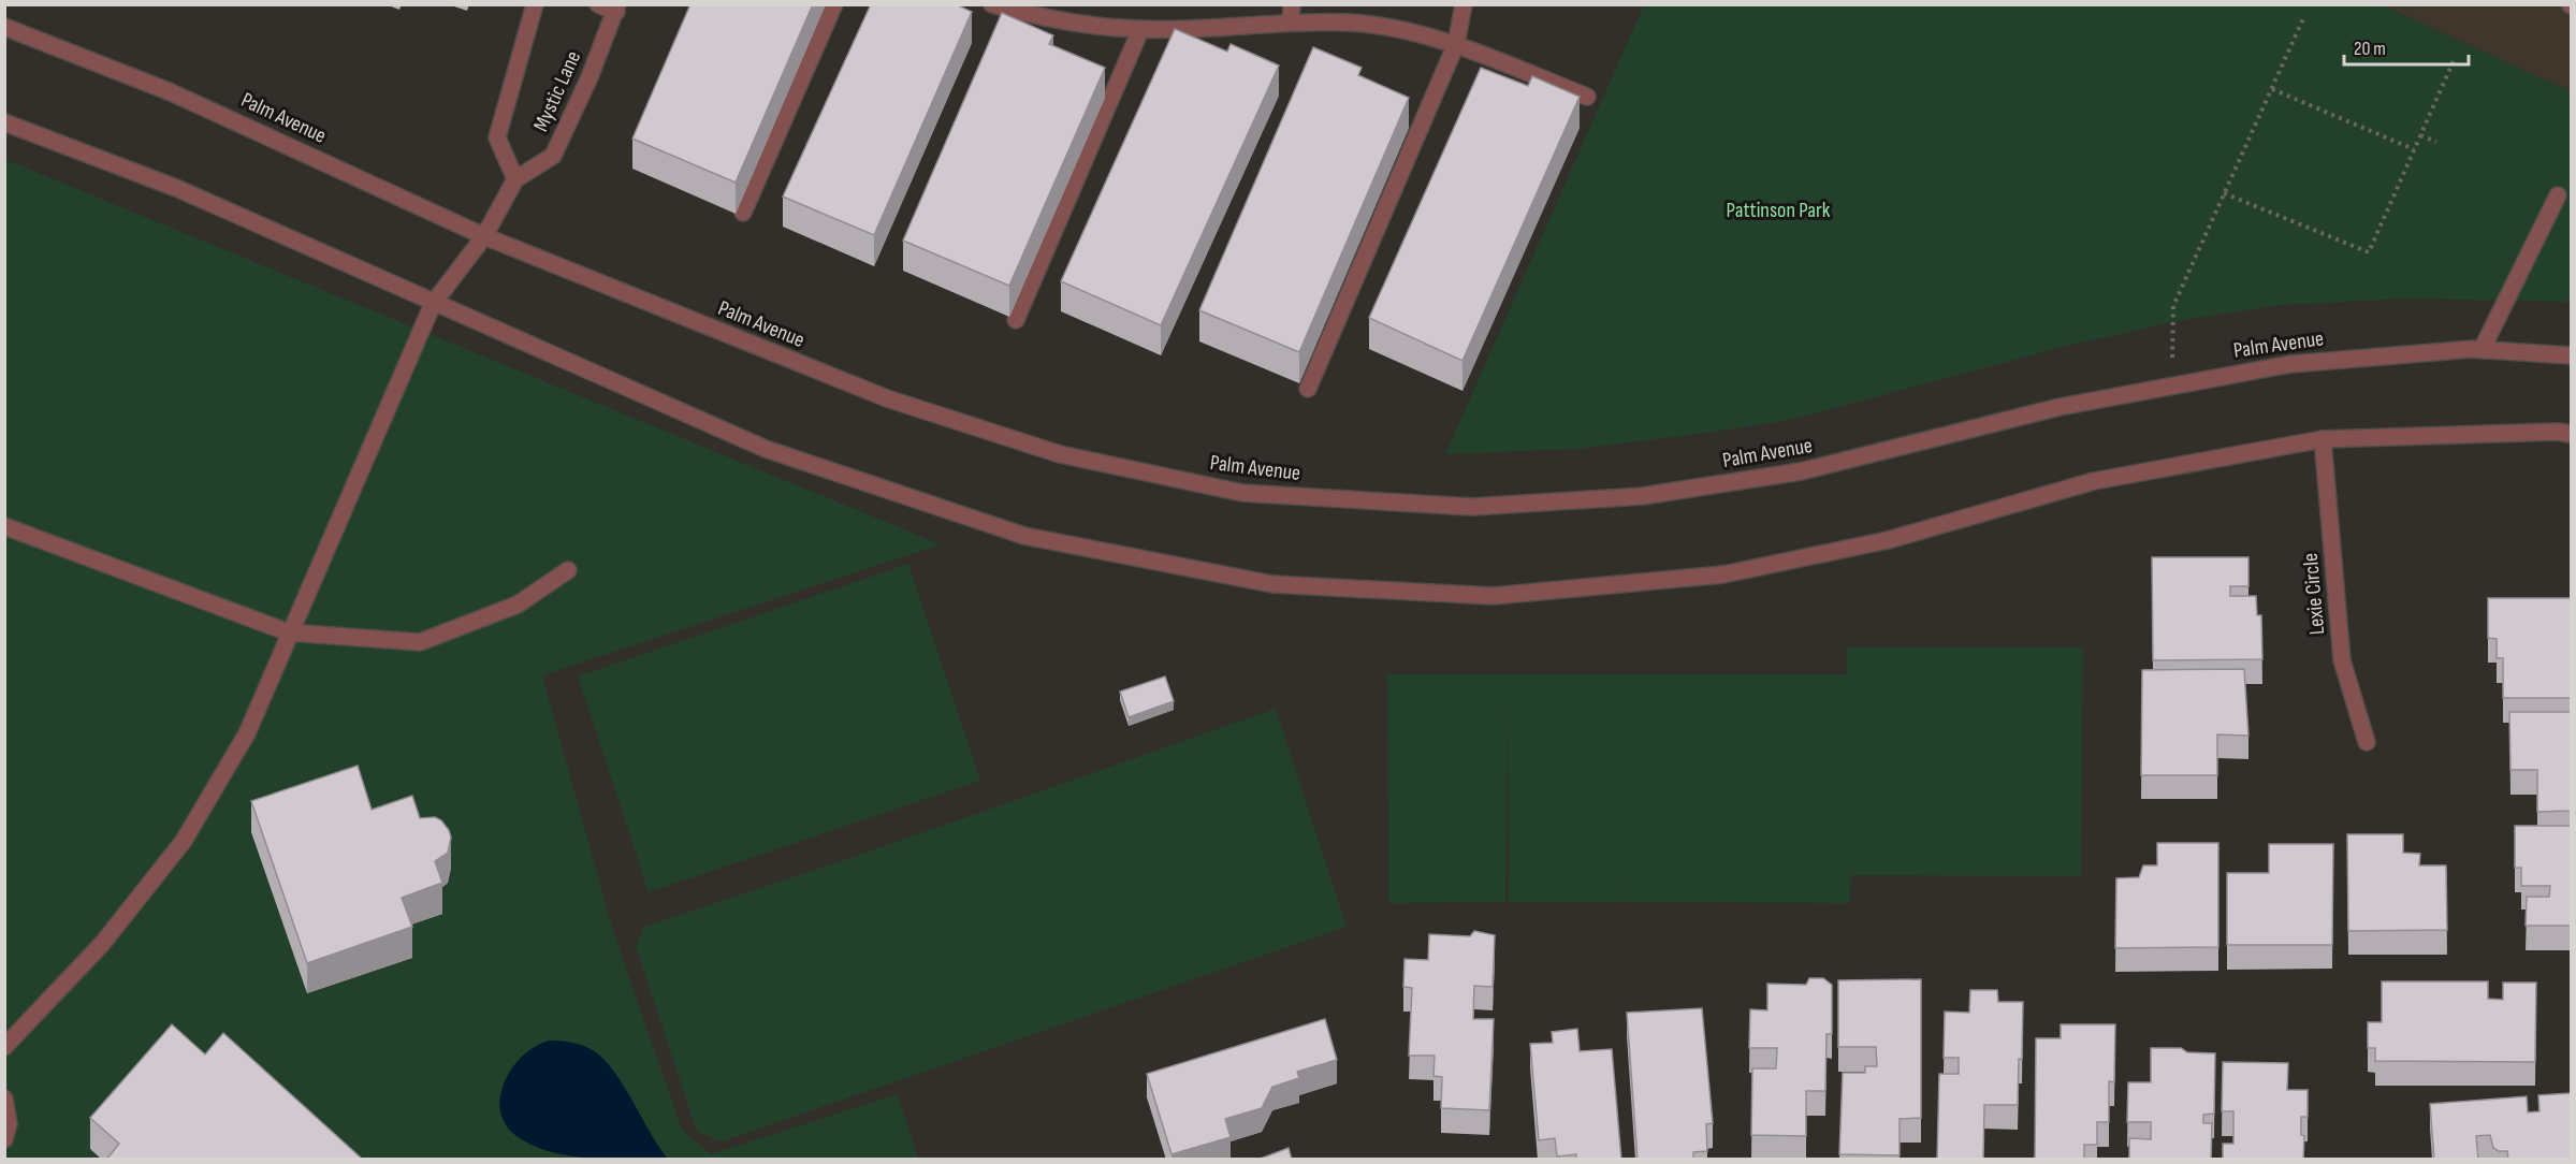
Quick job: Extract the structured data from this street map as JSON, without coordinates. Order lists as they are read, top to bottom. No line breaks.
{"streets":{"street":["Mystic Lane","Palm Avenue","Lexie Circle"]},"crossings":[["Mystic Lane","Palm Avenue"]],"parks":["Pattinson Park"],"scale_bar":"20 m"}
